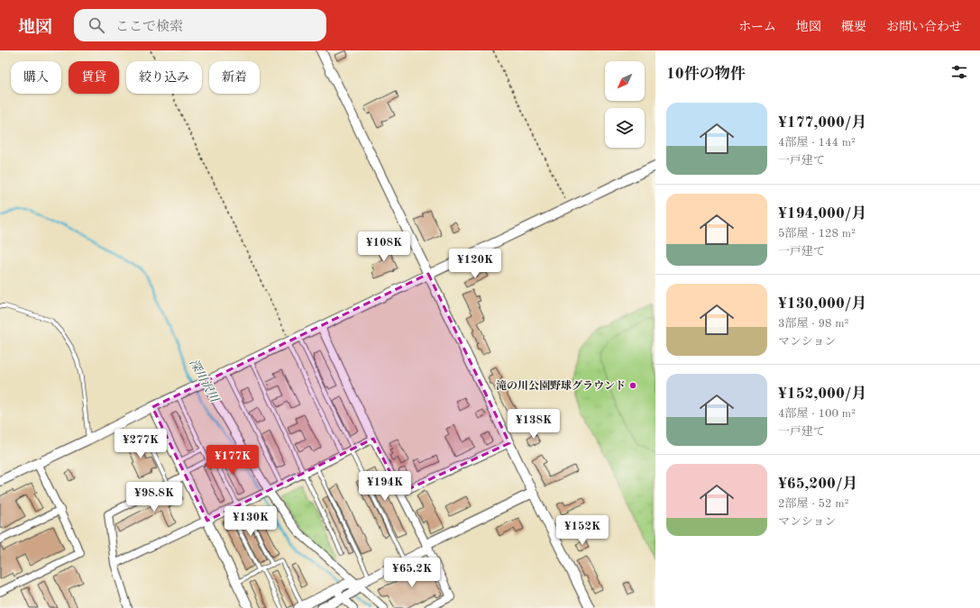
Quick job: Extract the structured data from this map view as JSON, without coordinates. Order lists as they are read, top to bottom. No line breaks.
{"water":["深川沢川"],"places":["滝の川公園野球グラウンド"],"north":"bottom left","page":{"header":"地図","search":"ここで検索","nav":["ホーム","地図","概要","お問い合わせ"],"heading":"10件の物件","chip":["購入","賃貸","絞り込み","新着"],"list":[{"name":"¥177,000/月","note":"4部屋 · 144 m² · 一戸建て"},{"name":"¥194,000/月","note":"5部屋 · 128 m² · 一戸建て"},{"name":"¥130,000/月","note":"3部屋 · 98 m² · マンション"},{"name":"¥152,000/月","note":"4部屋 · 100 m² · 一戸建て"},{"name":"¥65,200/月","note":"2部屋 · 52 m² · マンション"}],"price":["¥108K","¥120K","¥138K","¥277K","¥177K","¥194K","¥98.8K","¥130K","¥152K","¥65.2K"]}}
